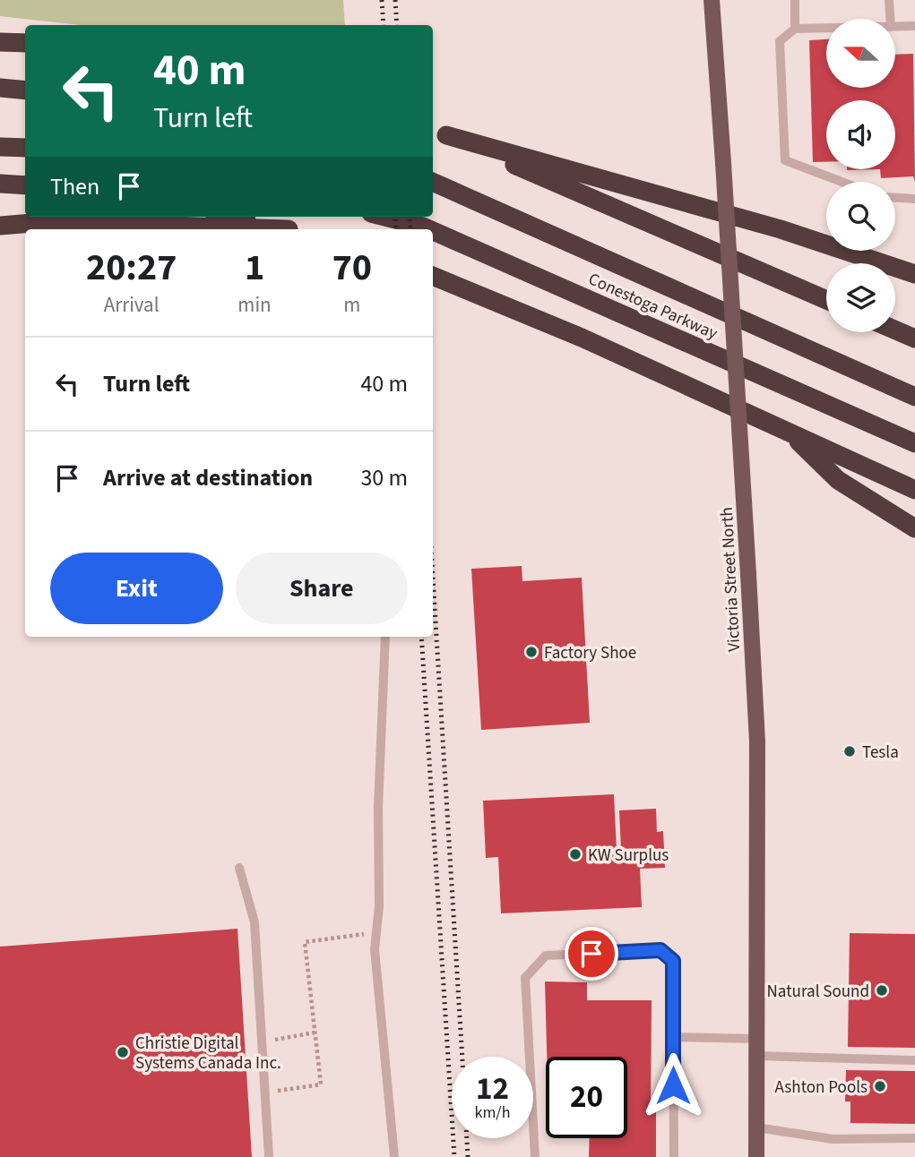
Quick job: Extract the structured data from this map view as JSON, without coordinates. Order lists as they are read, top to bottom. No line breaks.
{"streets":{"highway":["Conestoga Parkway"],"main road":["Victoria Street North"]},"places":["Factory Shoe","Tesla","KW Surplus","Natural Sound","Christie Digital Systems Canada Inc.","Ashton Pools"],"north":"left","page":{"turn":["40 m","Turn left"],"then":"Then","eta":["20:27","Arrival","1","min","70","m"],"list":[{"name":"Turn left","value":"40 m"},{"name":"Arrive at destination","value":"30 m"}],"buttons":["Exit","Share"],"speed":"12 km/h","limit":"20"}}
